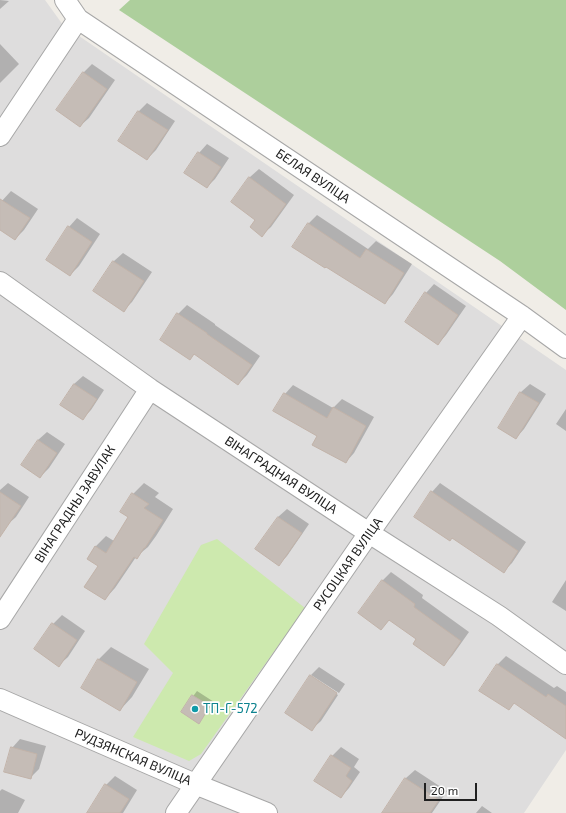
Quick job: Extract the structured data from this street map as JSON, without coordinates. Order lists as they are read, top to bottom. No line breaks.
{"streets":{"street":["БЕЛАЯ ВУЛІЦА","ВІНАГРАДНАЯ ВУЛІЦА","ВІНАГРАДНЫ ЗАВУЛАК","РУСОЦКАЯ ВУЛІЦА","РУДЗЯНСКАЯ ВУЛІЦА"]},"crossings":[["БЕЛАЯ ВУЛІЦА","РУСОЦКАЯ ВУЛІЦА"],["ВІНАГРАДНАЯ ВУЛІЦА","ВІНАГРАДНЫ ЗАВУЛАК"],["ВІНАГРАДНАЯ ВУЛІЦА","РУСОЦКАЯ ВУЛІЦА"],["РУСОЦКАЯ ВУЛІЦА","РУДЗЯНСКАЯ ВУЛІЦА"]],"places":["ТП-Г-572"],"scale_bar":"20 m"}
